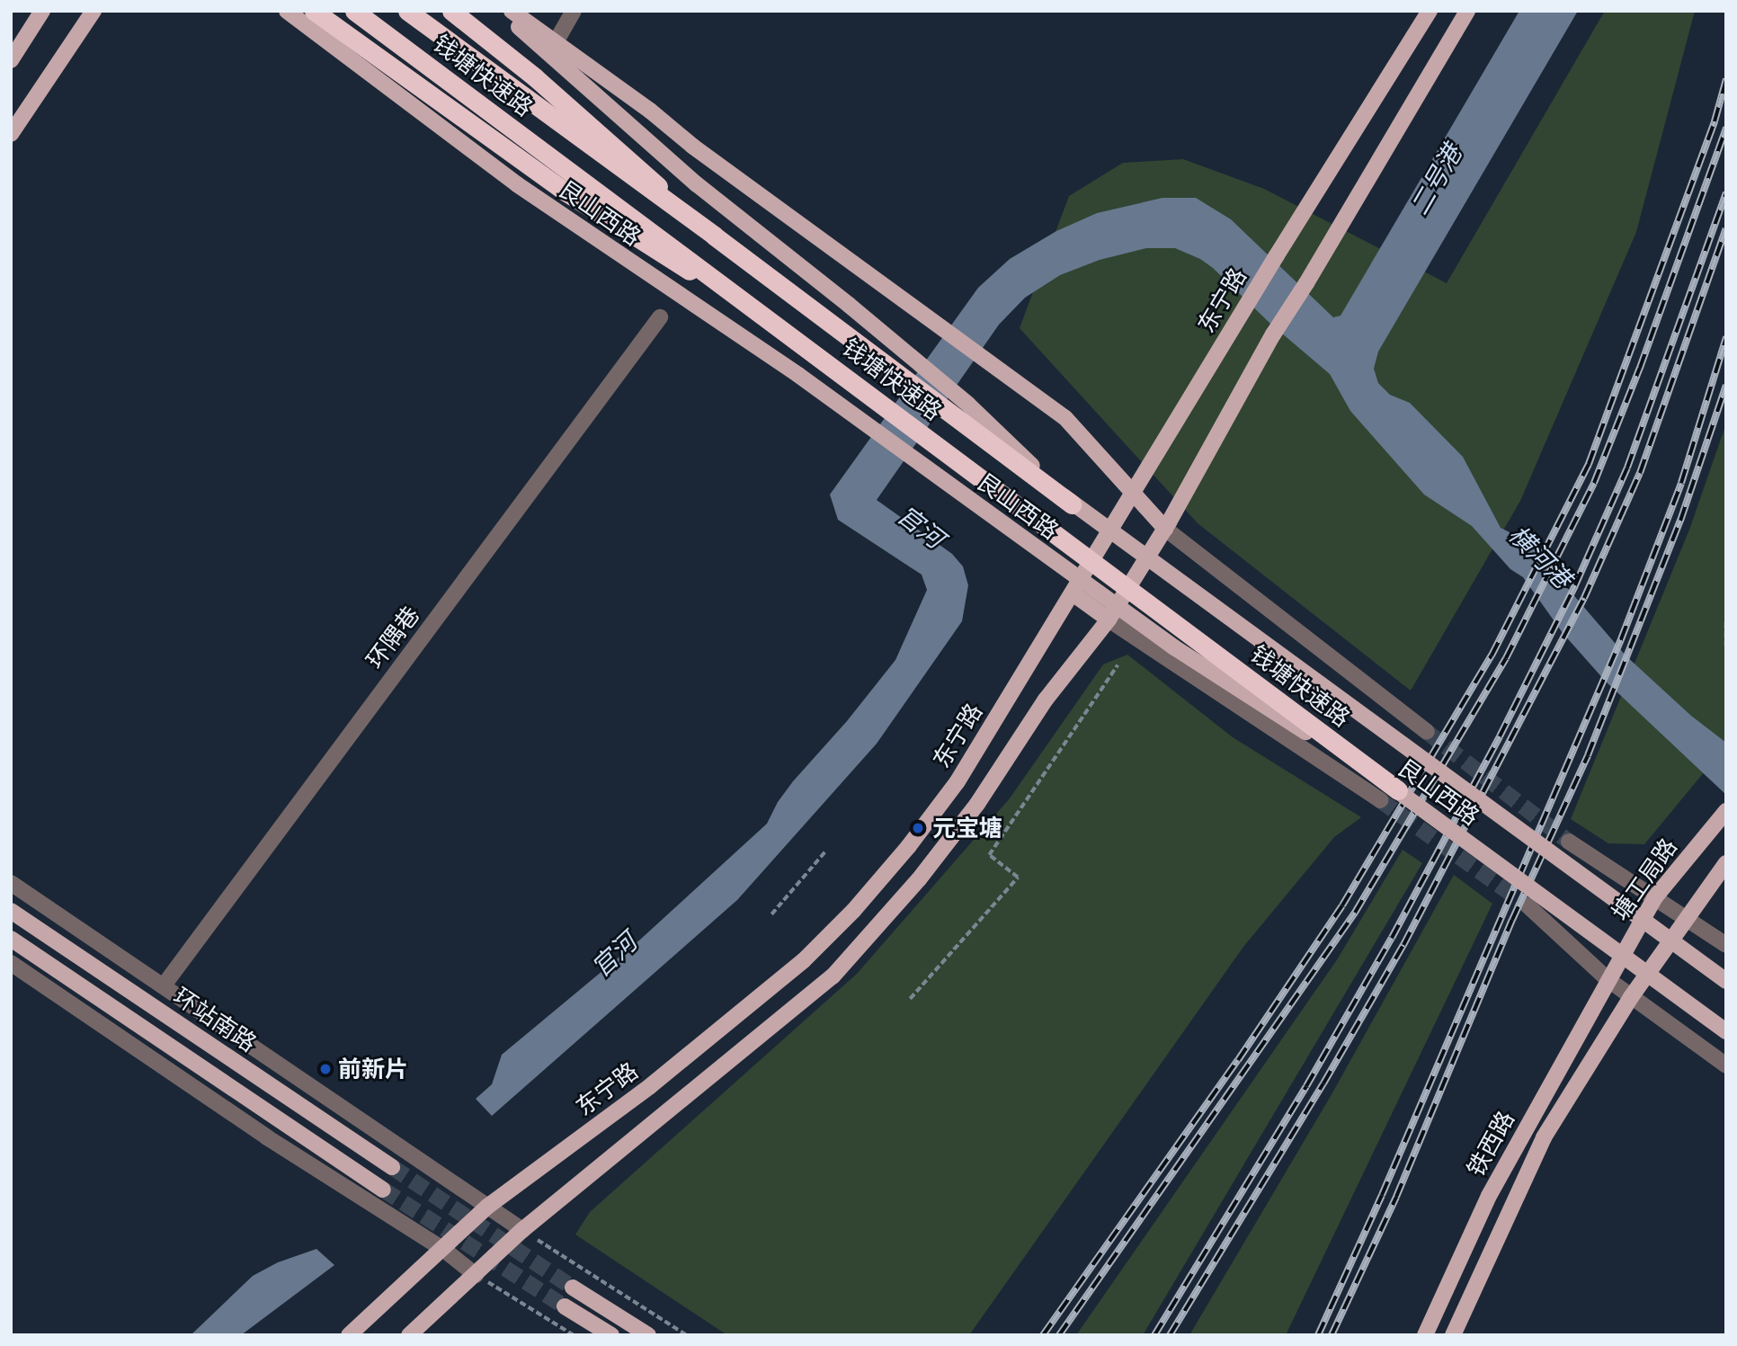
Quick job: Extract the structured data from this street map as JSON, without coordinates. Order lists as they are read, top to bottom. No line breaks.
{"streets":{"highway":["钱塘快速路"],"main road":["艮山西路","东宁路","塘工局路","环站南路","铁西路"],"street":["环隅巷"]},"crossings":[["钱塘快速路","艮山西路"],["艮山西路","东宁路"],["塘工局路","铁西路"]],"water":["二号港","官河","横河港"],"places":["元宝塘","前新片"]}
